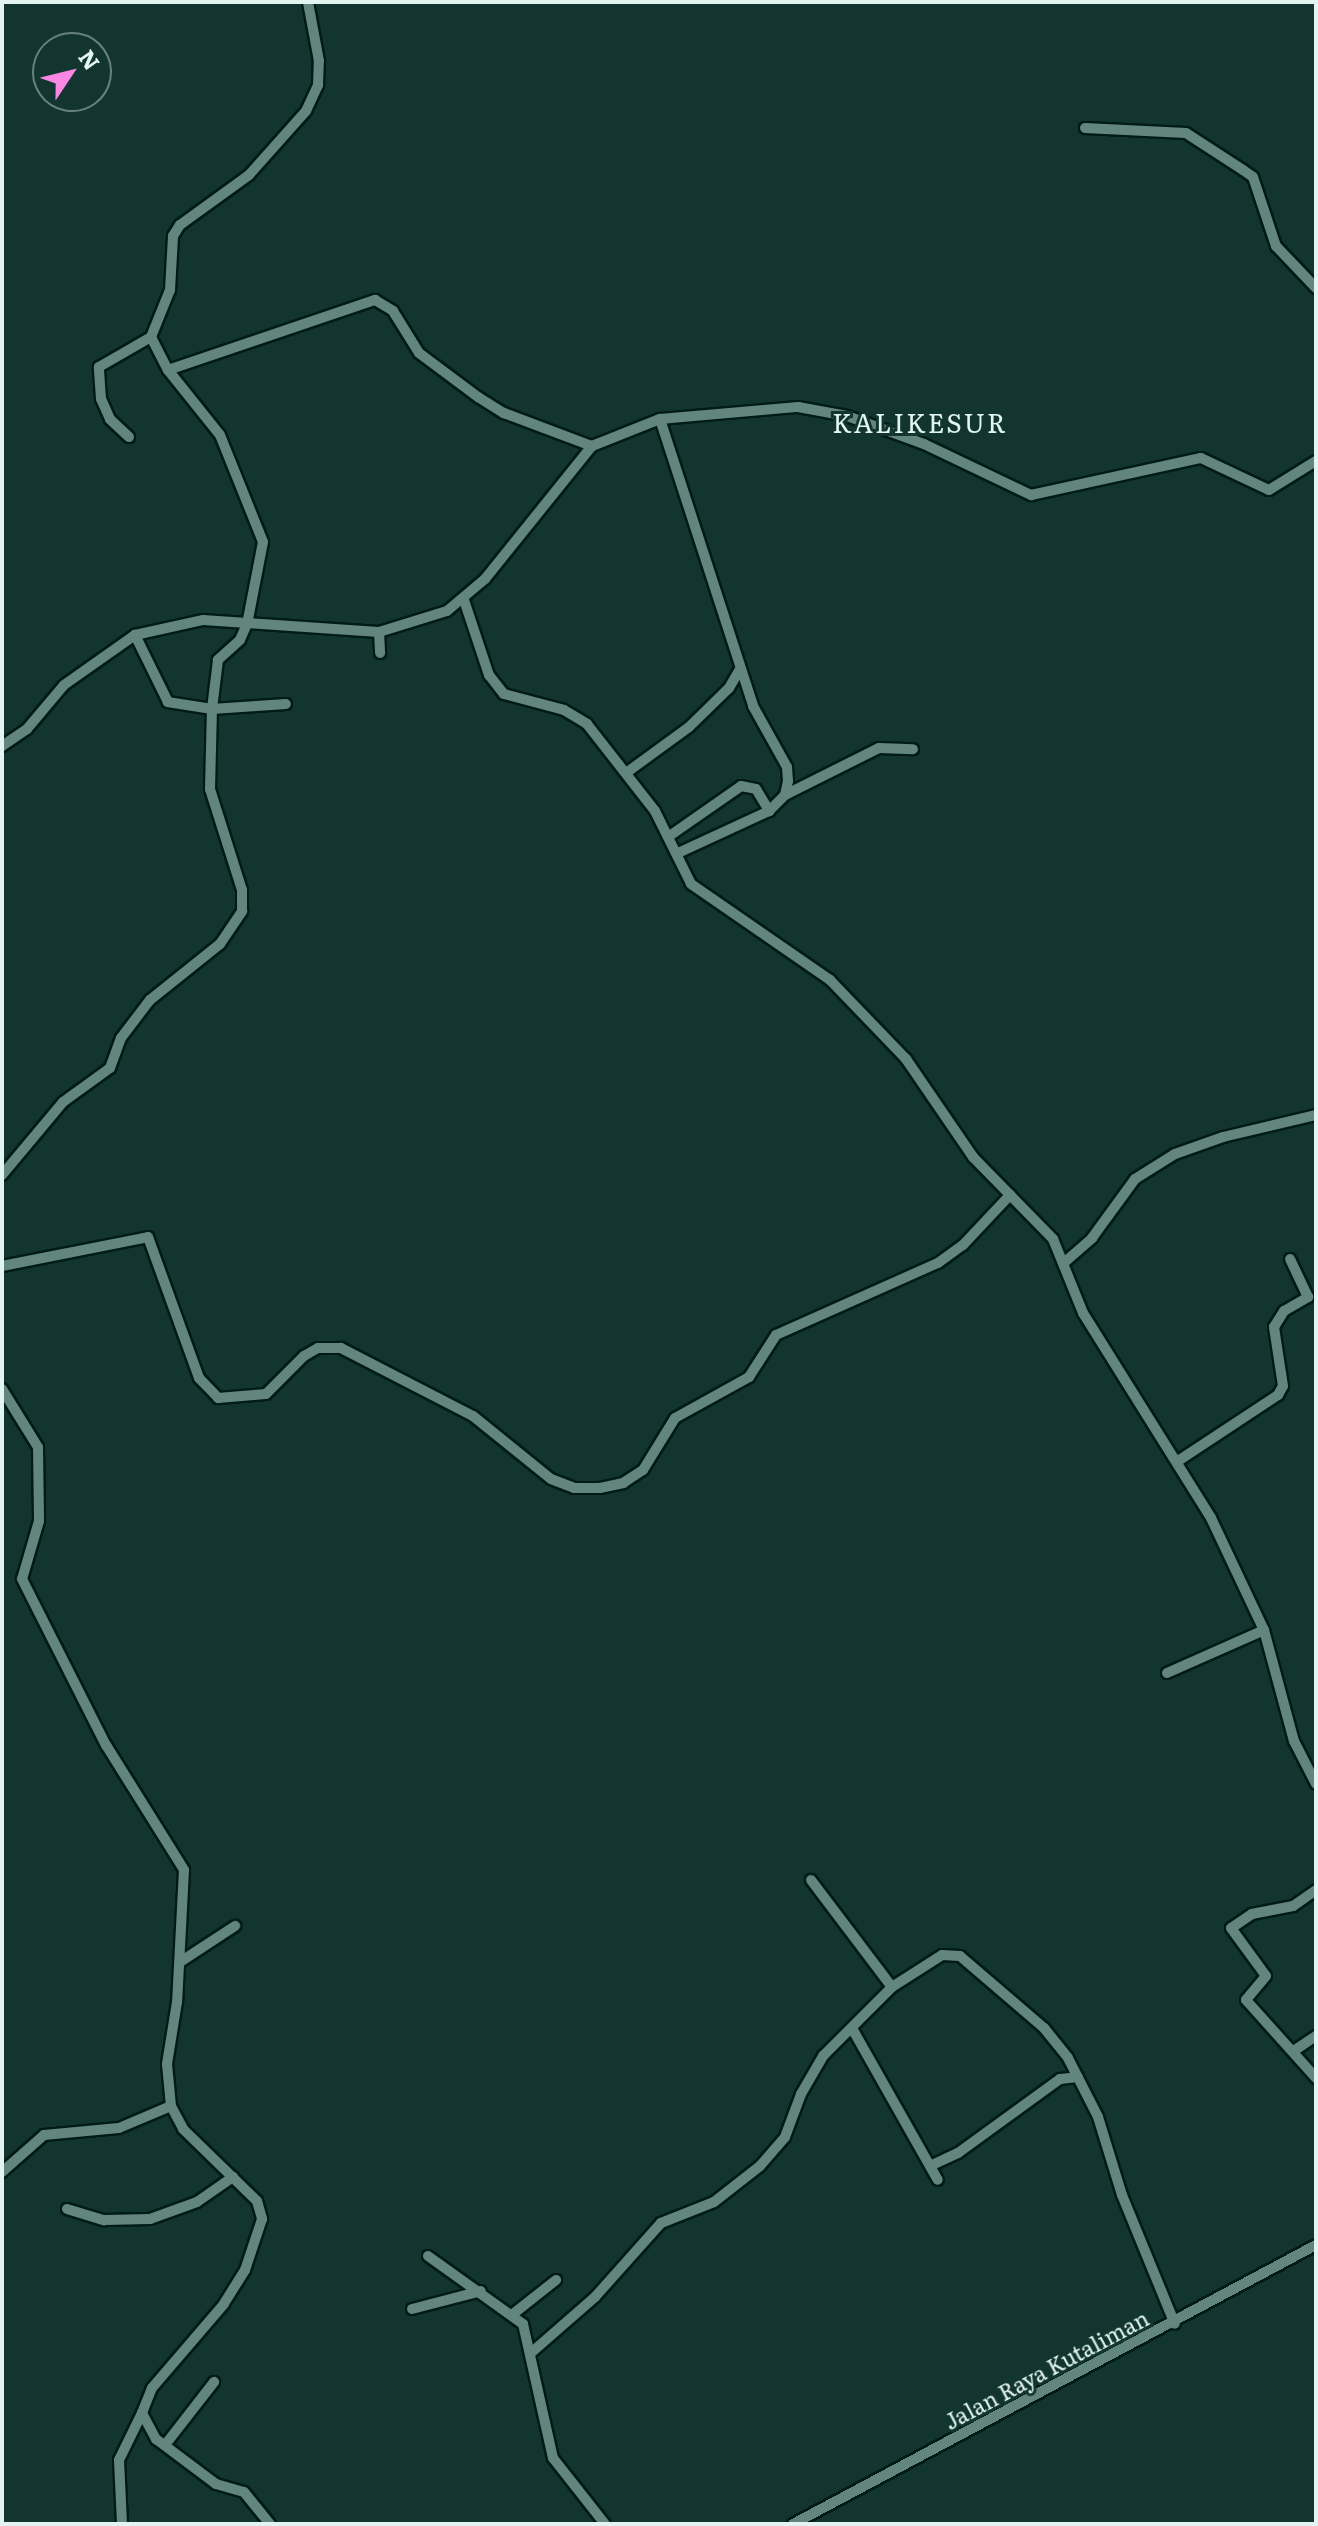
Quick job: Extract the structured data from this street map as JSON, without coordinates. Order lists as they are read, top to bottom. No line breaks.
{"streets":{"street":["Jalan Raya Kutaliman"]},"districts":["KALIKESUR"],"north":"top right"}
